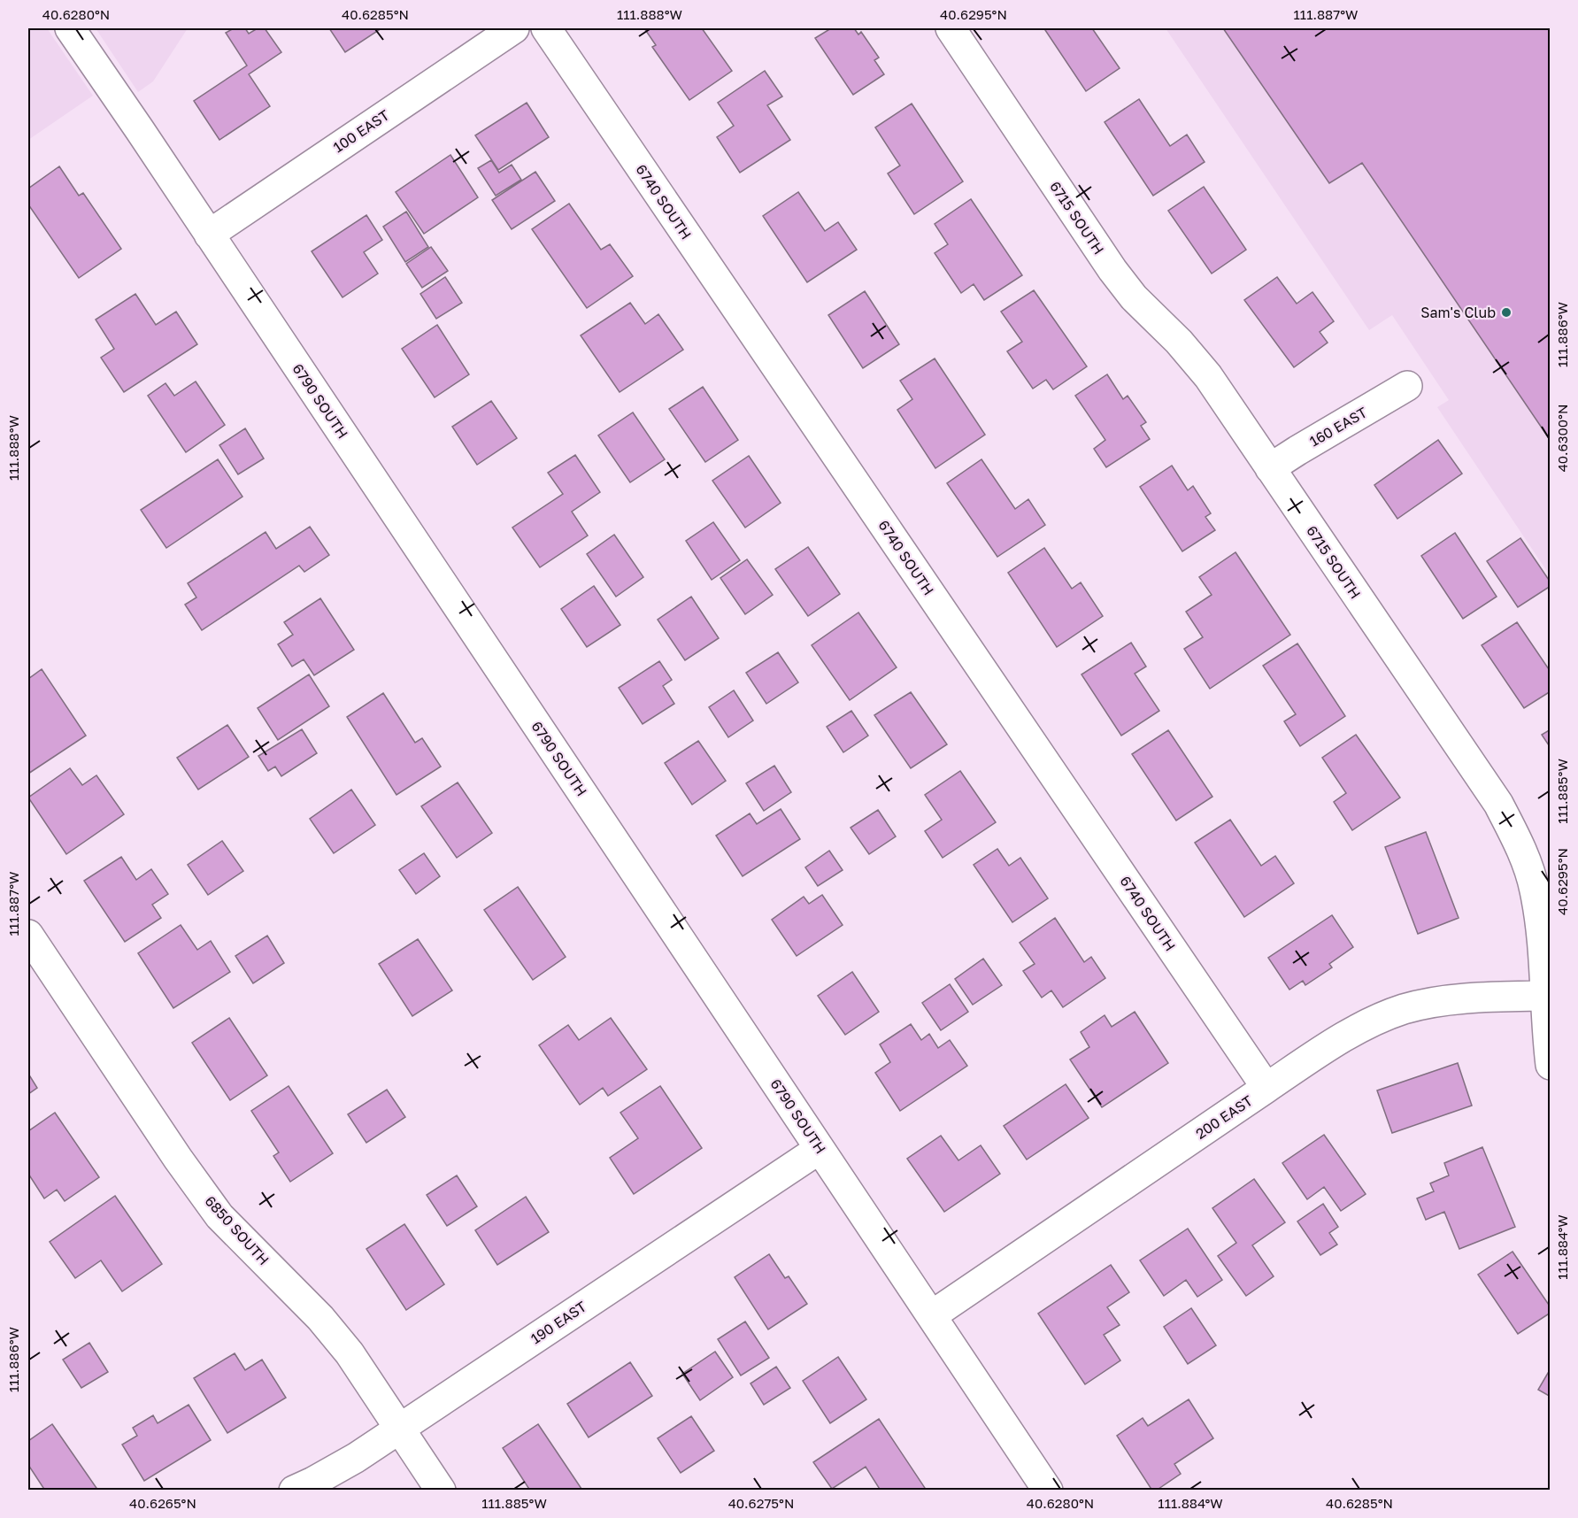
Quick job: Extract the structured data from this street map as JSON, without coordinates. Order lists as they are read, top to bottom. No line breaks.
{"streets":{"street":["100 EAST","6740 SOUTH","6715 SOUTH","6790 SOUTH","160 EAST","200 EAST","6850 SOUTH","190 EAST"]},"crossings":[["100 EAST","6790 SOUTH"],["6740 SOUTH","200 EAST"],["6715 SOUTH","160 EAST"],["6715 SOUTH","200 EAST"],["6790 SOUTH","200 EAST"],["6790 SOUTH","190 EAST"],["6850 SOUTH","190 EAST"]],"places":["Sam's Club"],"coordinates":["40.6280°N","40.6285°N","111.888°W","40.6295°N","111.887°W","111.886°W","40.6300°N","111.885°W","111.884°W","40.6265°N","40.6275°N"]}
